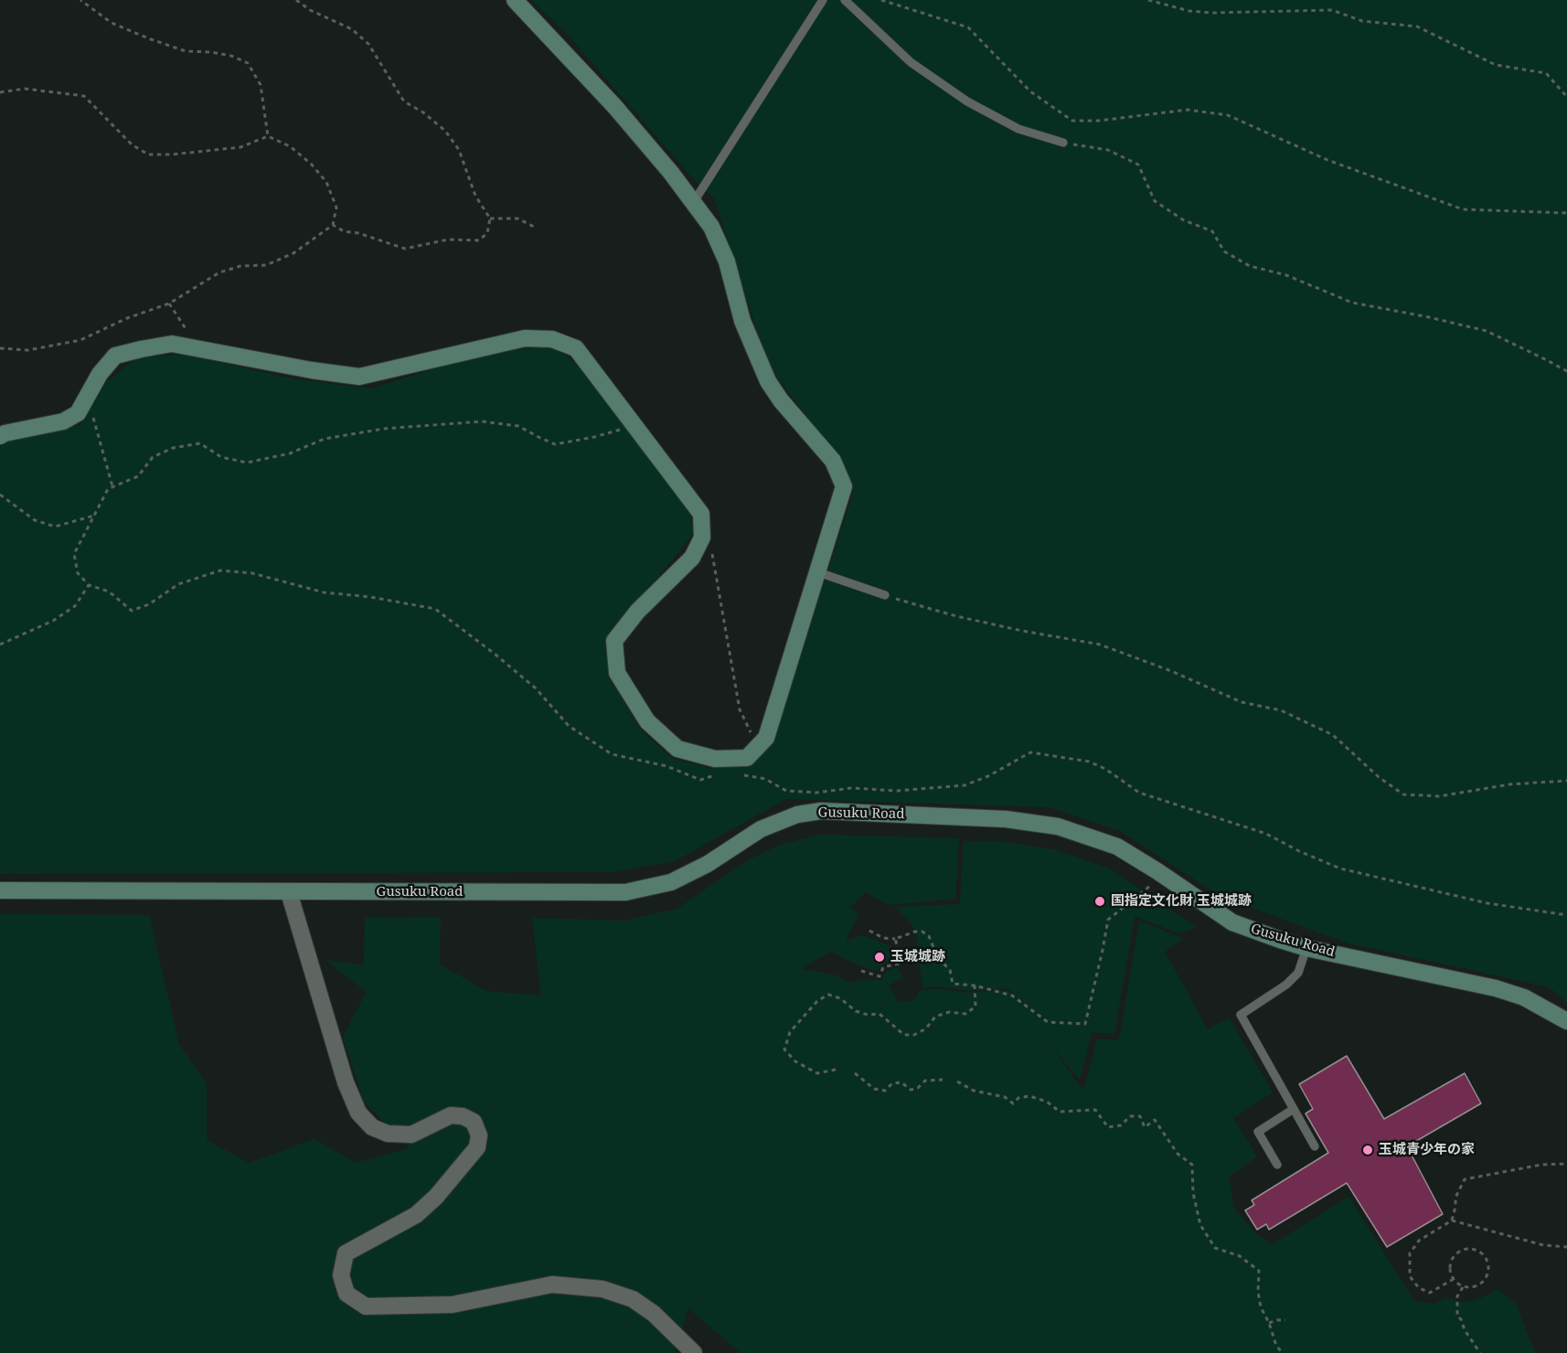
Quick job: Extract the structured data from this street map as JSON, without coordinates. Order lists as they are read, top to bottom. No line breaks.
{"streets":{"street":["Gusuku Road"]},"places":["国指定文化財 玉城城跡","玉城城跡","玉城青少年の家"]}
